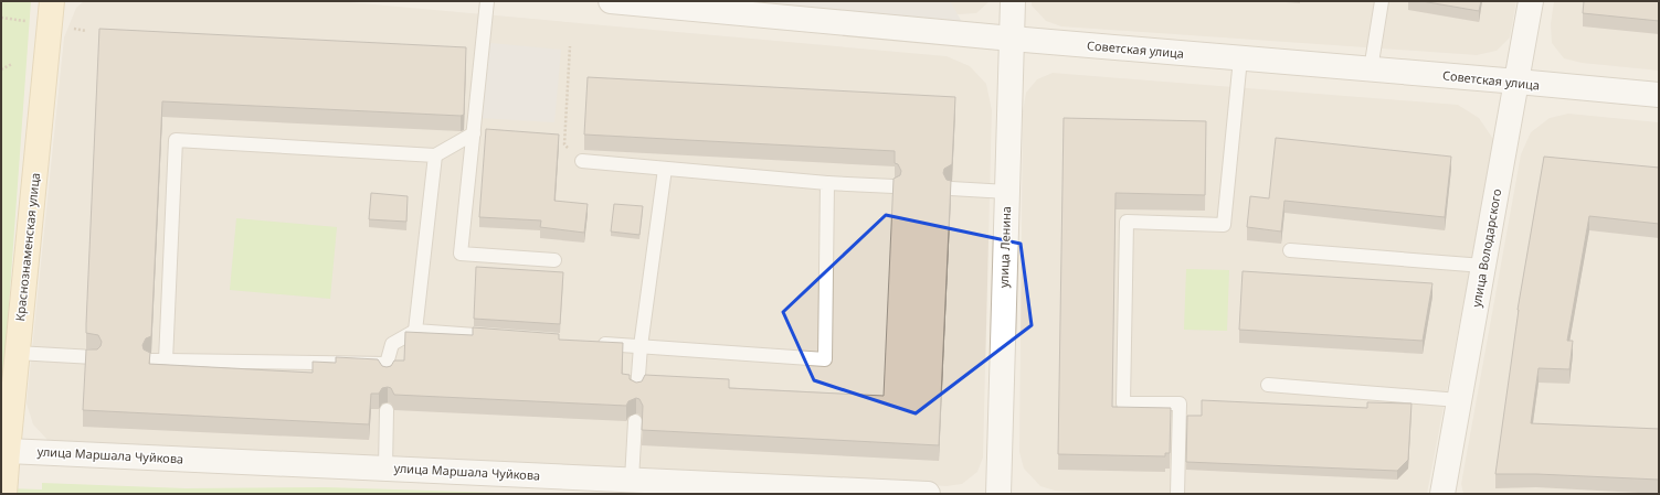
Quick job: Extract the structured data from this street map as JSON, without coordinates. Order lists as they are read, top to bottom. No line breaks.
{"streets":{"main road":["Краснознаменская улица"],"street":["Советская улица","улица Ленина","улица Володарского","улица Маршала Чуйкова"]},"crossings":[["Советская улица","улица Ленина"],["Советская улица","улица Володарского"],["Краснознаменская улица","улица Маршала Чуйкова"]]}
